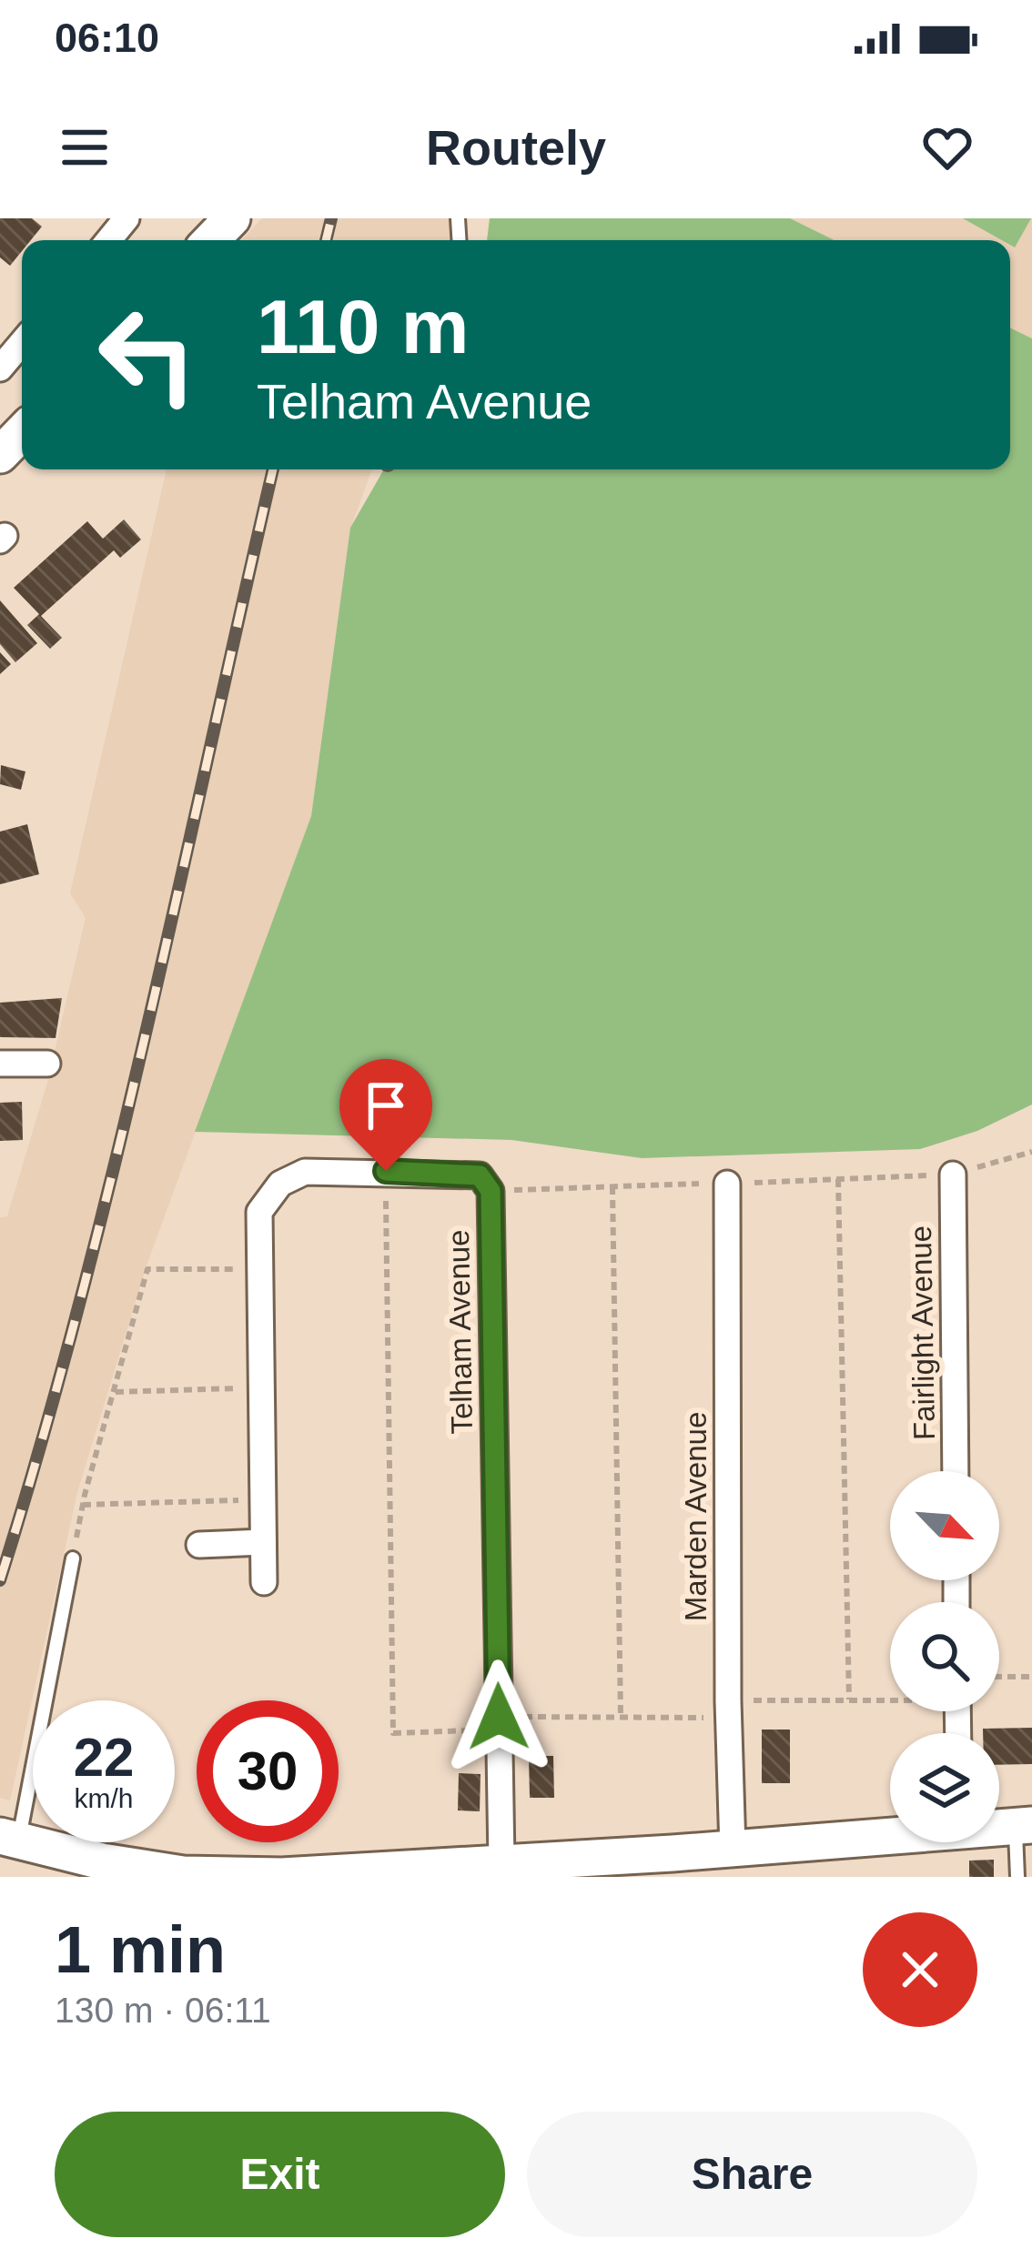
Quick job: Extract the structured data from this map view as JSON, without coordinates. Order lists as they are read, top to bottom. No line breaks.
{"streets":{"street":["Telham Avenue","Fairlight Avenue","Marden Avenue"]},"north":"bottom right","page":{"status":"06:10","header":"Routely","turn":["110 m","Telham Avenue"],"speed":"22 km/h","limit":"30","heading":["1 min","130 m · 06:11"],"buttons":["Exit","Share"]}}
